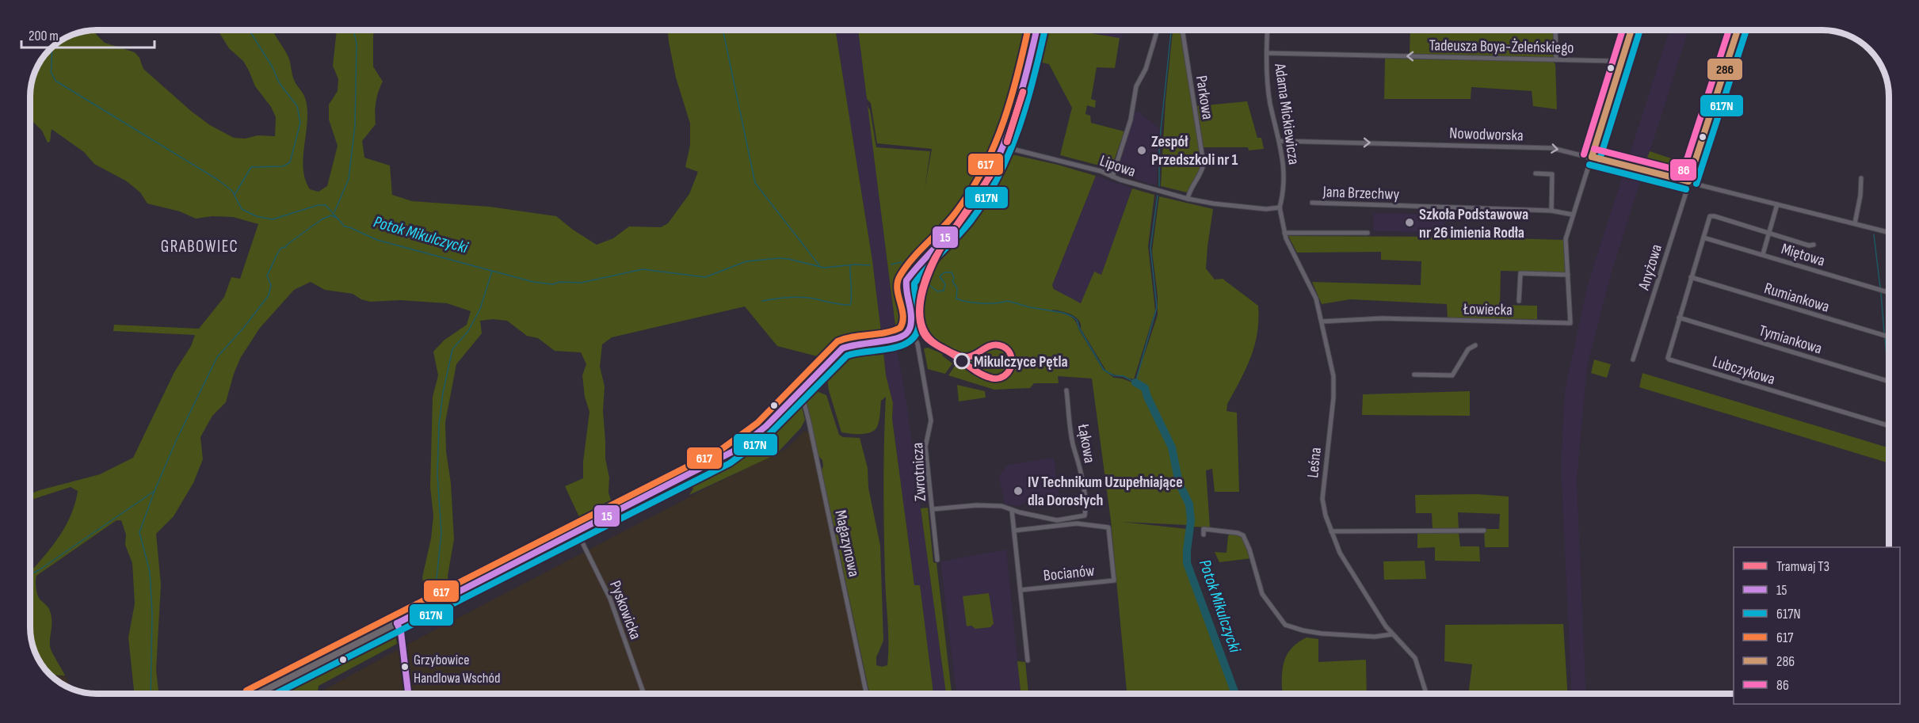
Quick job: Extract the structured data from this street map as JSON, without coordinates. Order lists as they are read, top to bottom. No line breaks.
{"streets":{"street":["Tadeusza Boya-Żeleńskiego","Parkowa","Adama Mickiewicza","Nowodworska","Lipowa","Jana Brzechwy","Miętowa","Anyżowa","Rumiankowa","Łowiecka","Tymiankowa","Lubczykowa","Łąkowa","Leśna","Zwrotnicza","Magazynowa","Bocianów","Pyskowicka"]},"crossings":[["Tadeusza Boya-Żeleńskiego","Adama Mickiewicza"],["Parkowa","Lipowa"],["Adama Mickiewicza","Nowodworska"],["Adama Mickiewicza","Lipowa"],["Adama Mickiewicza","Leśna"],["Nowodworska","Anyżowa"],["Lipowa","Leśna"],["Jana Brzechwy","Łowiecka"],["Miętowa","Lubczykowa"],["Rumiankowa","Lubczykowa"],["Łowiecka","Leśna"],["Tymiankowa","Lubczykowa"],["Łąkowa","Zwrotnicza"]],"one_way":["Tadeusza Boya-Żeleńskiego","Nowodworska"],"districts":["GRABOWIEC"],"water":["Potok Mikulczycki"],"places":["Zespół Przedszkoli nr 1","Szkoła Podstawowa nr 26 imienia Rodła","Mikulczyce Pętla","IV Technikum Uzupełniające dla Dorosłych","Grzybowice Handlowa Wschód"],"lines":["transit line 15","transit line 617N","transit line 617","transit line 286","transit line 86","tram line T3"],"legend":["Tramwaj T3","15","617N","617","286","86"],"scale_bar":"200 m"}
